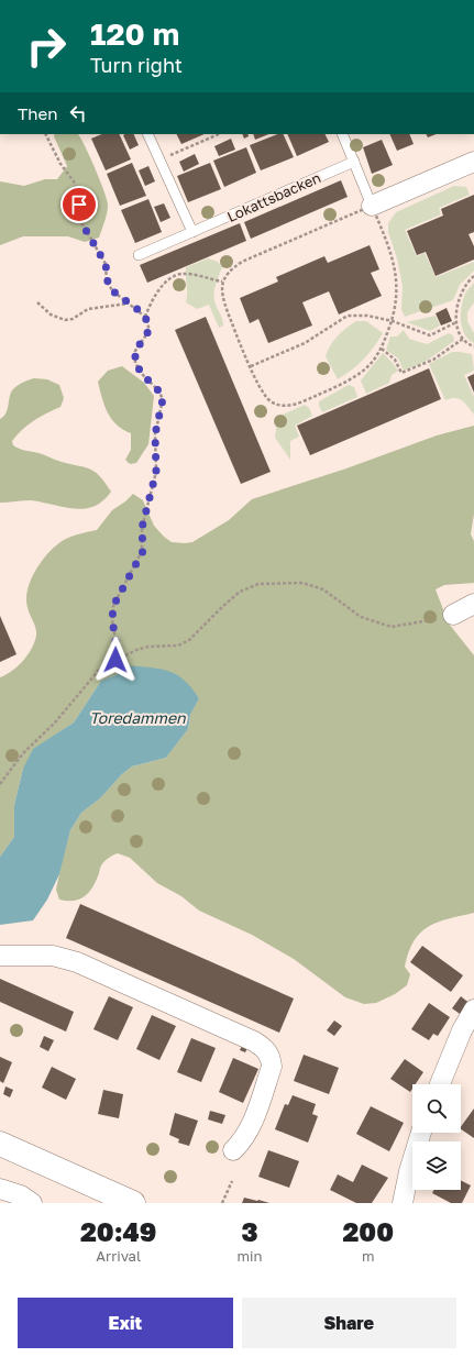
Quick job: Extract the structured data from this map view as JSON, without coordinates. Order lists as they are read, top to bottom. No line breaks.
{"streets":{"lane":["Lokattsbacken"]},"water":["Toredammen"],"page":{"turn":["120 m","Turn right"],"then":"Then","eta":["20:49","Arrival","3","min","200","m"],"buttons":["Exit","Share"]}}
